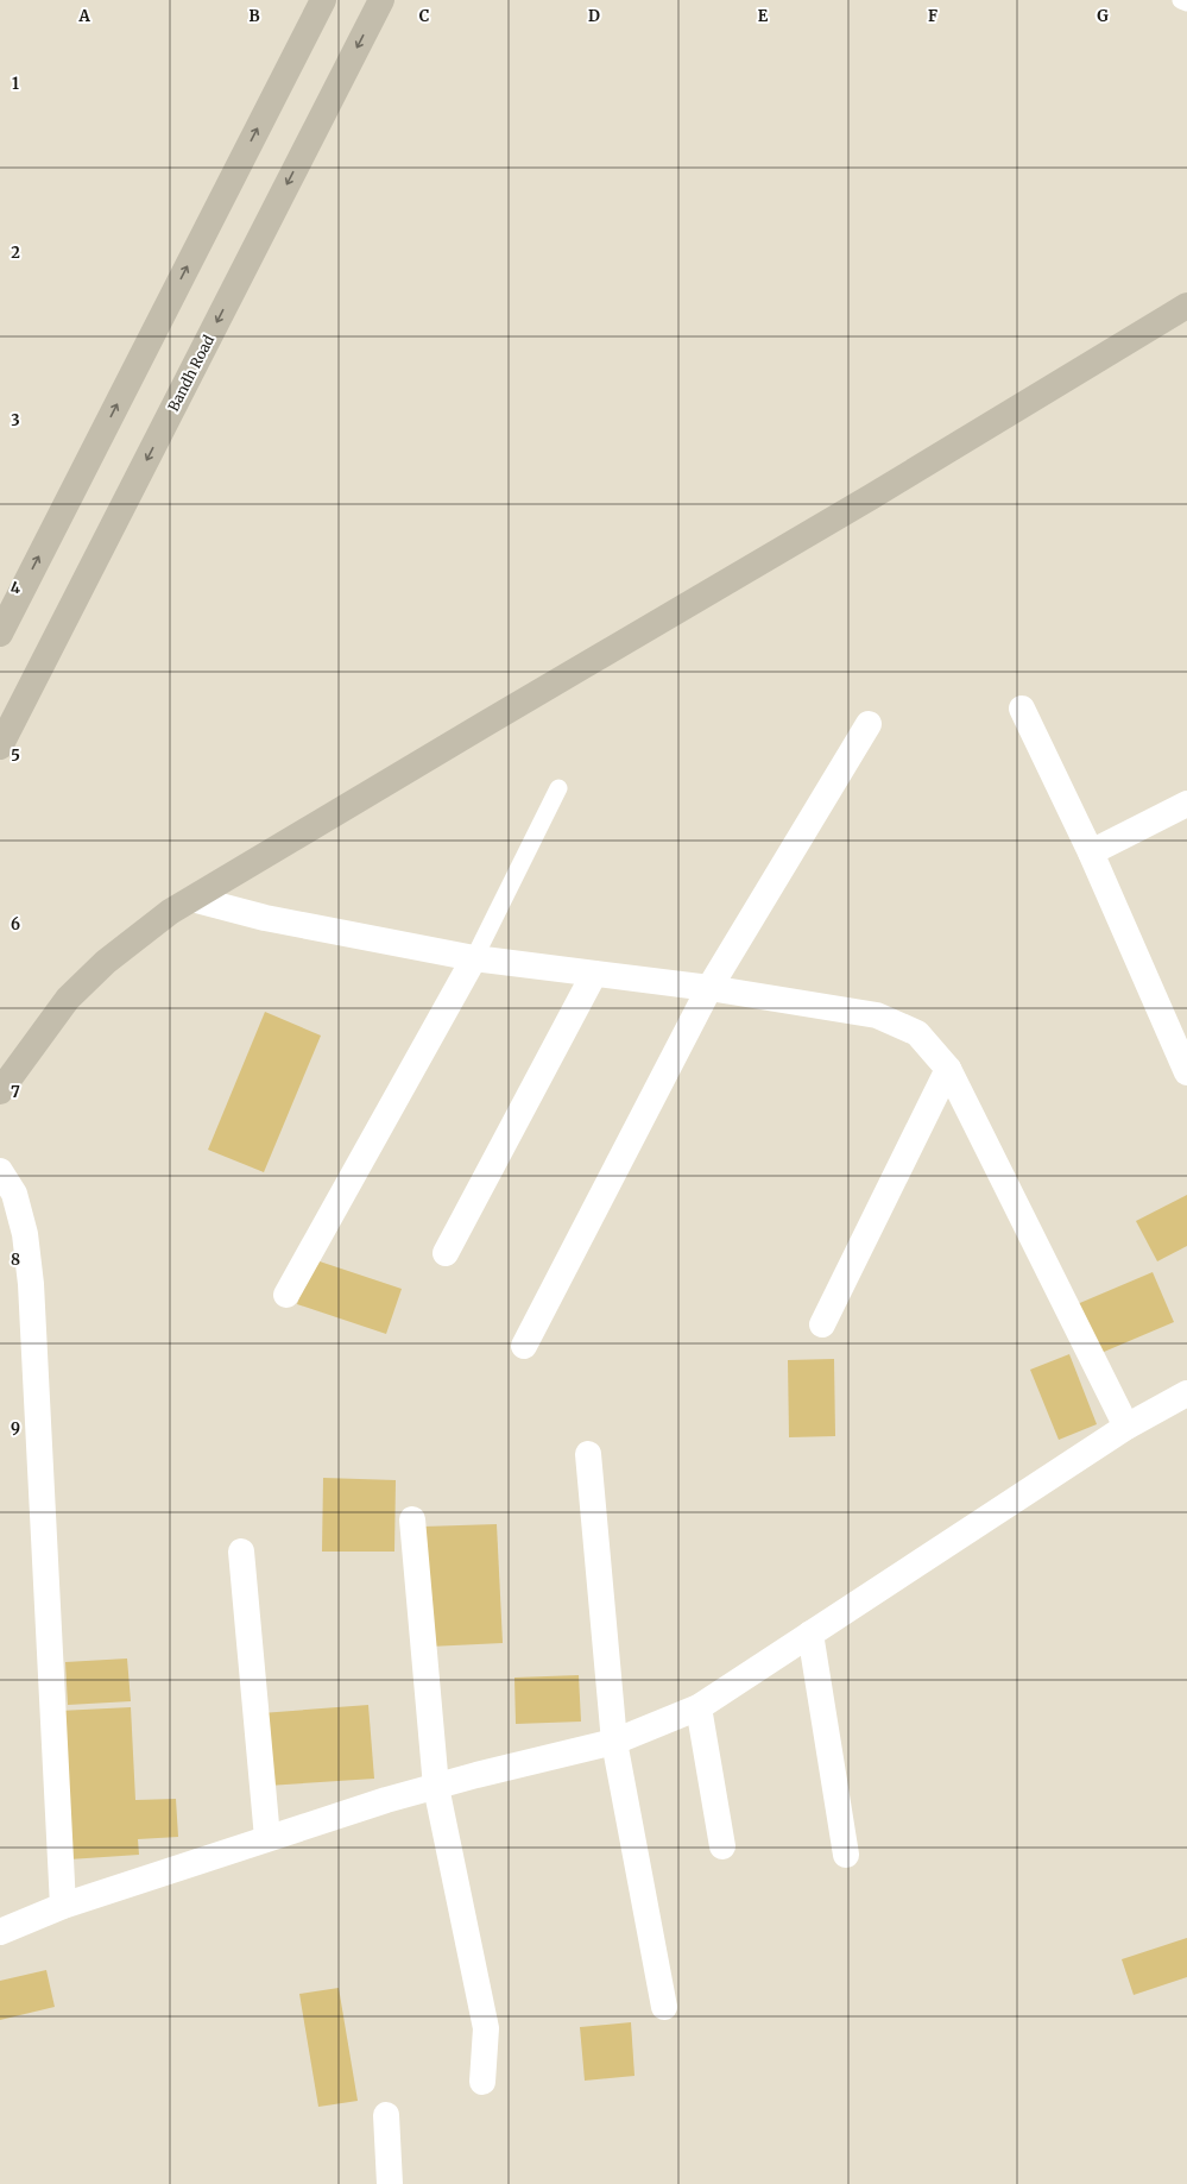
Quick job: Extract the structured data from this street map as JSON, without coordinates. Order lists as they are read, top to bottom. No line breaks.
{"streets":{"main road":["Bandh Road"]},"grid":{"columns":["A","B","C","D","E","F","G"],"rows":["1","2","3","4","5","6","7","8","9"]}}
